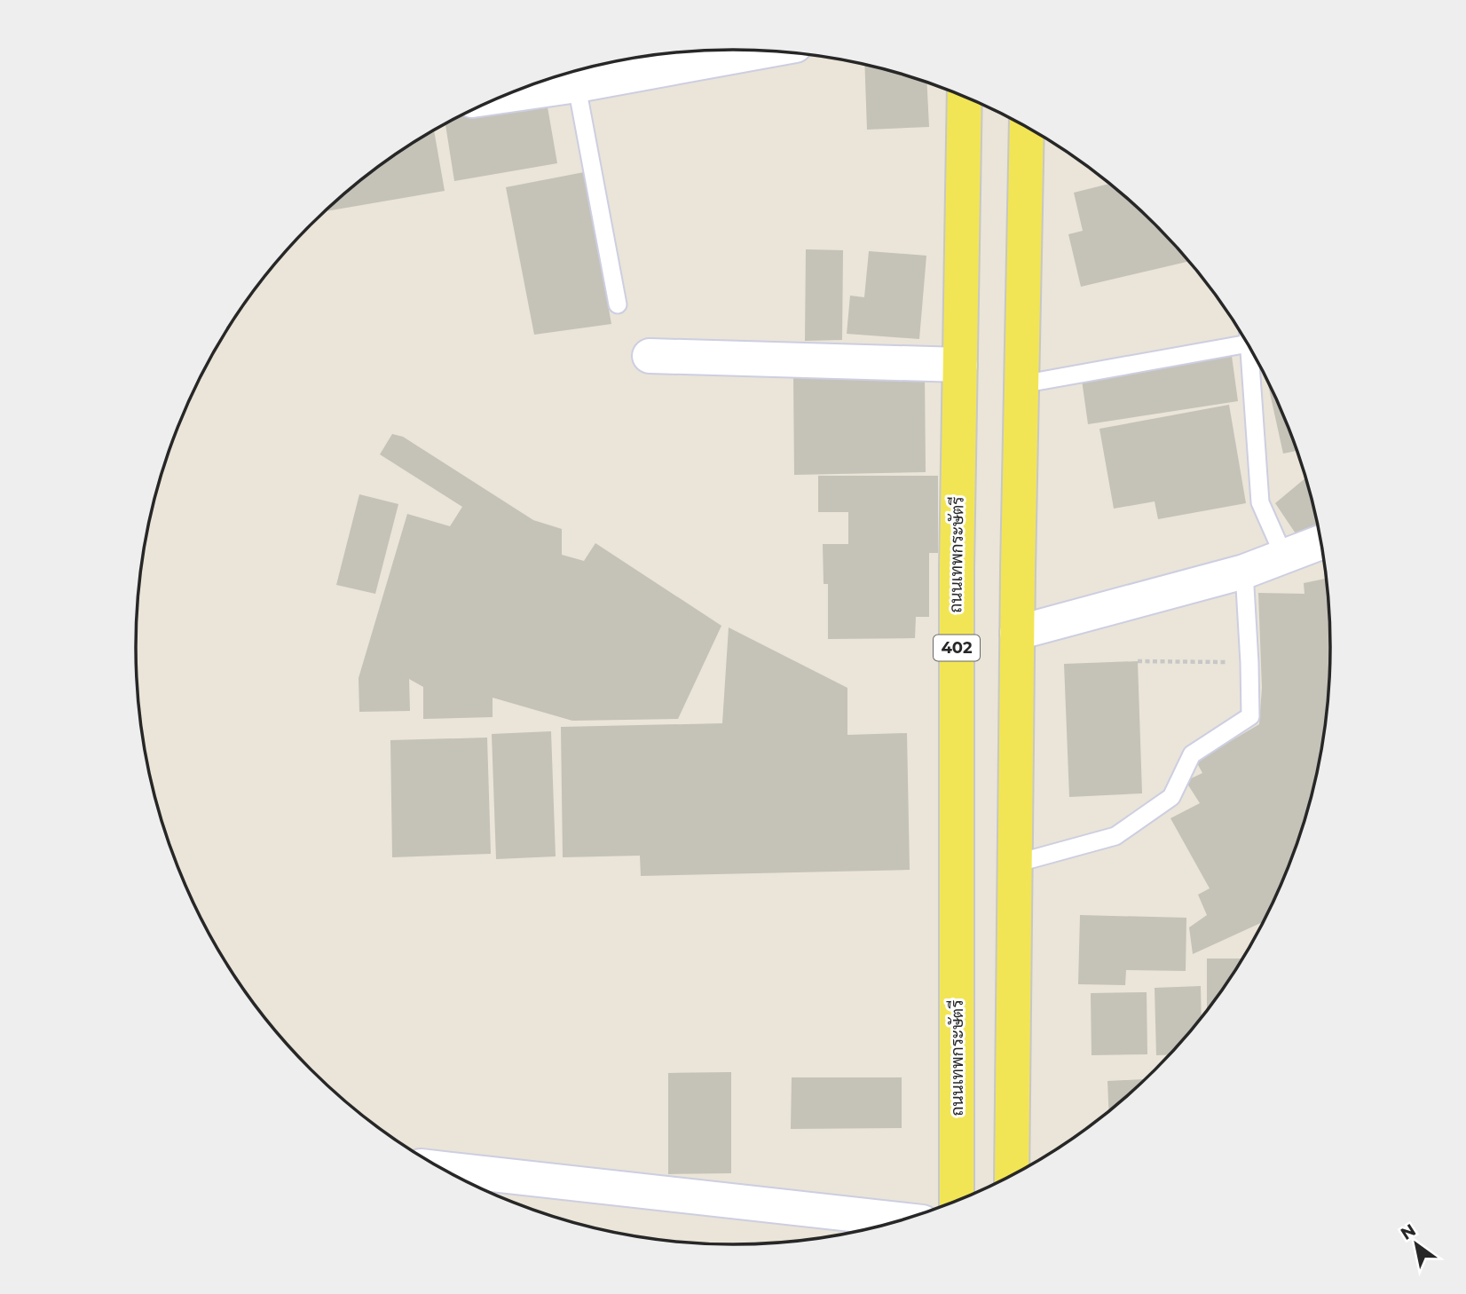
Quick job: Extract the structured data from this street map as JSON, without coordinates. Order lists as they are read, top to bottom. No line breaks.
{"streets":{"main road":["ถนนเทพกระษัตรี","402"]},"north":"top left"}
